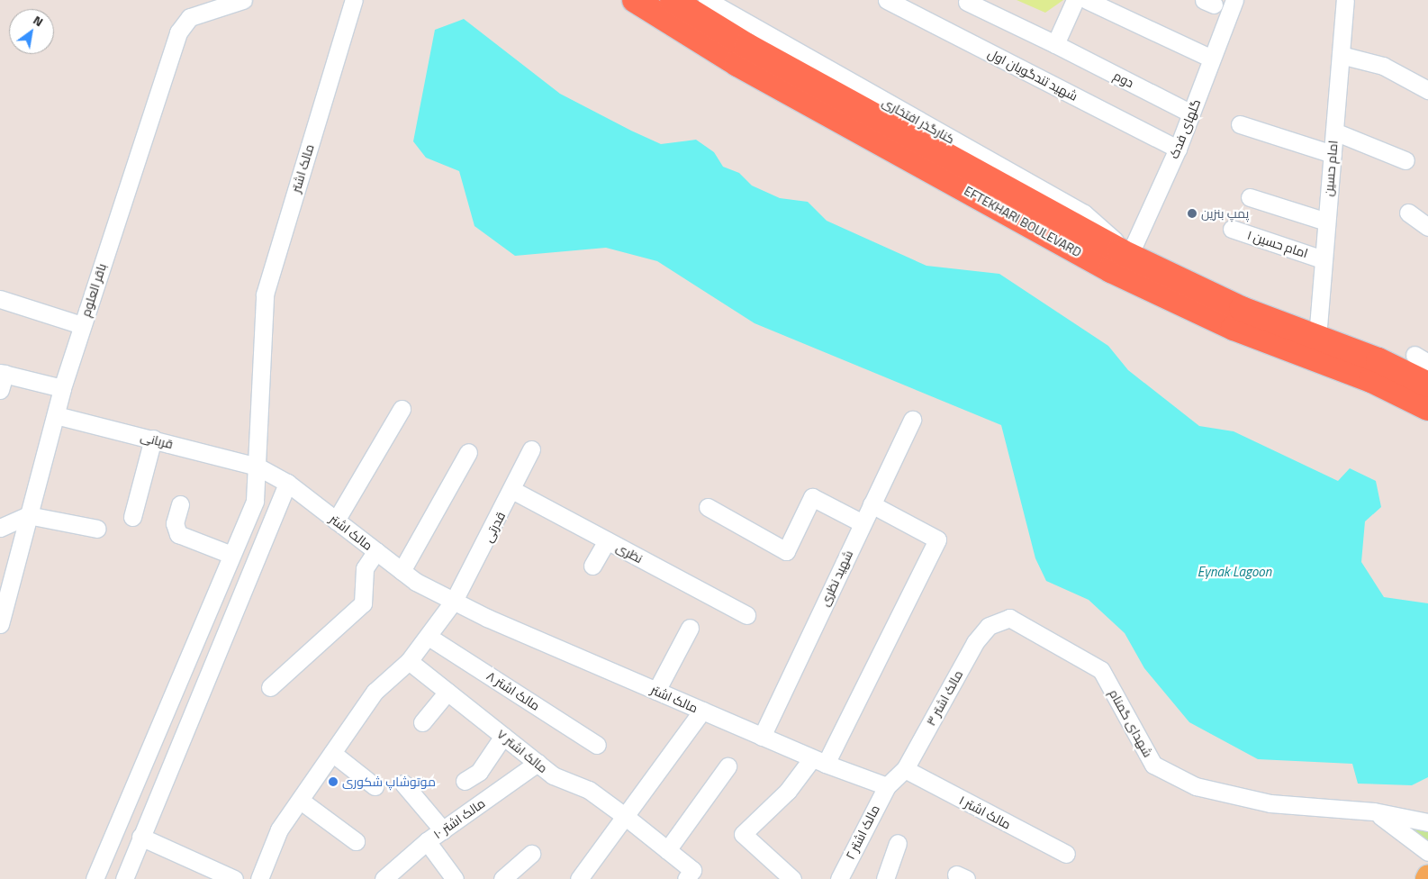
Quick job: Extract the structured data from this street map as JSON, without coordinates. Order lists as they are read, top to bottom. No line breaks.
{"streets":{"highway":["EFTEKHARI BOULEVARD"],"street":["شهید تندگویان اول","دوم","کنارگذر افتخاری","گلهای فدک","مالک اشتر","امام حسین","امام حسین ۱","باقر العلوم","قربانی","قدرتی","نظری","شهید نظری","مالک اشتر ۸","مالک اشتر ۳","شهدای گمنام","مالک اشتر ۷","مالک اشتر ۱","مالک اشتر ۱۰","مالک اشتر ۲"]},"crossings":[["شهید تندگویان اول","گلهای فدک"],["دوم","گلهای فدک"],["کنارگذر افتخاری","گلهای فدک"],["کنارگذر افتخاری","EFTEKHARI BOULEVARD"],["گلهای فدک","EFTEKHARI BOULEVARD"],["مالک اشتر","قربانی"],["مالک اشتر","قدرتی"],["مالک اشتر","شهید نظری"],["مالک اشتر","مالک اشتر ۳"],["مالک اشتر","مالک اشتر ۲"],["امام حسین","EFTEKHARI BOULEVARD"],["امام حسین","امام حسین ۱"],["باقر العلوم","قربانی"],["قدرتی","نظری"],["مالک اشتر ۳","شهدای گمنام"],["مالک اشتر ۳","مالک اشتر ۱"],["مالک اشتر ۳","مالک اشتر ۲"],["مالک اشتر ۷","مالک اشتر ۱۰"]],"water":["Eynak Lagoon"],"places":["پمپ بنزین","موتوشاپ شکوری"],"north":"top right"}
